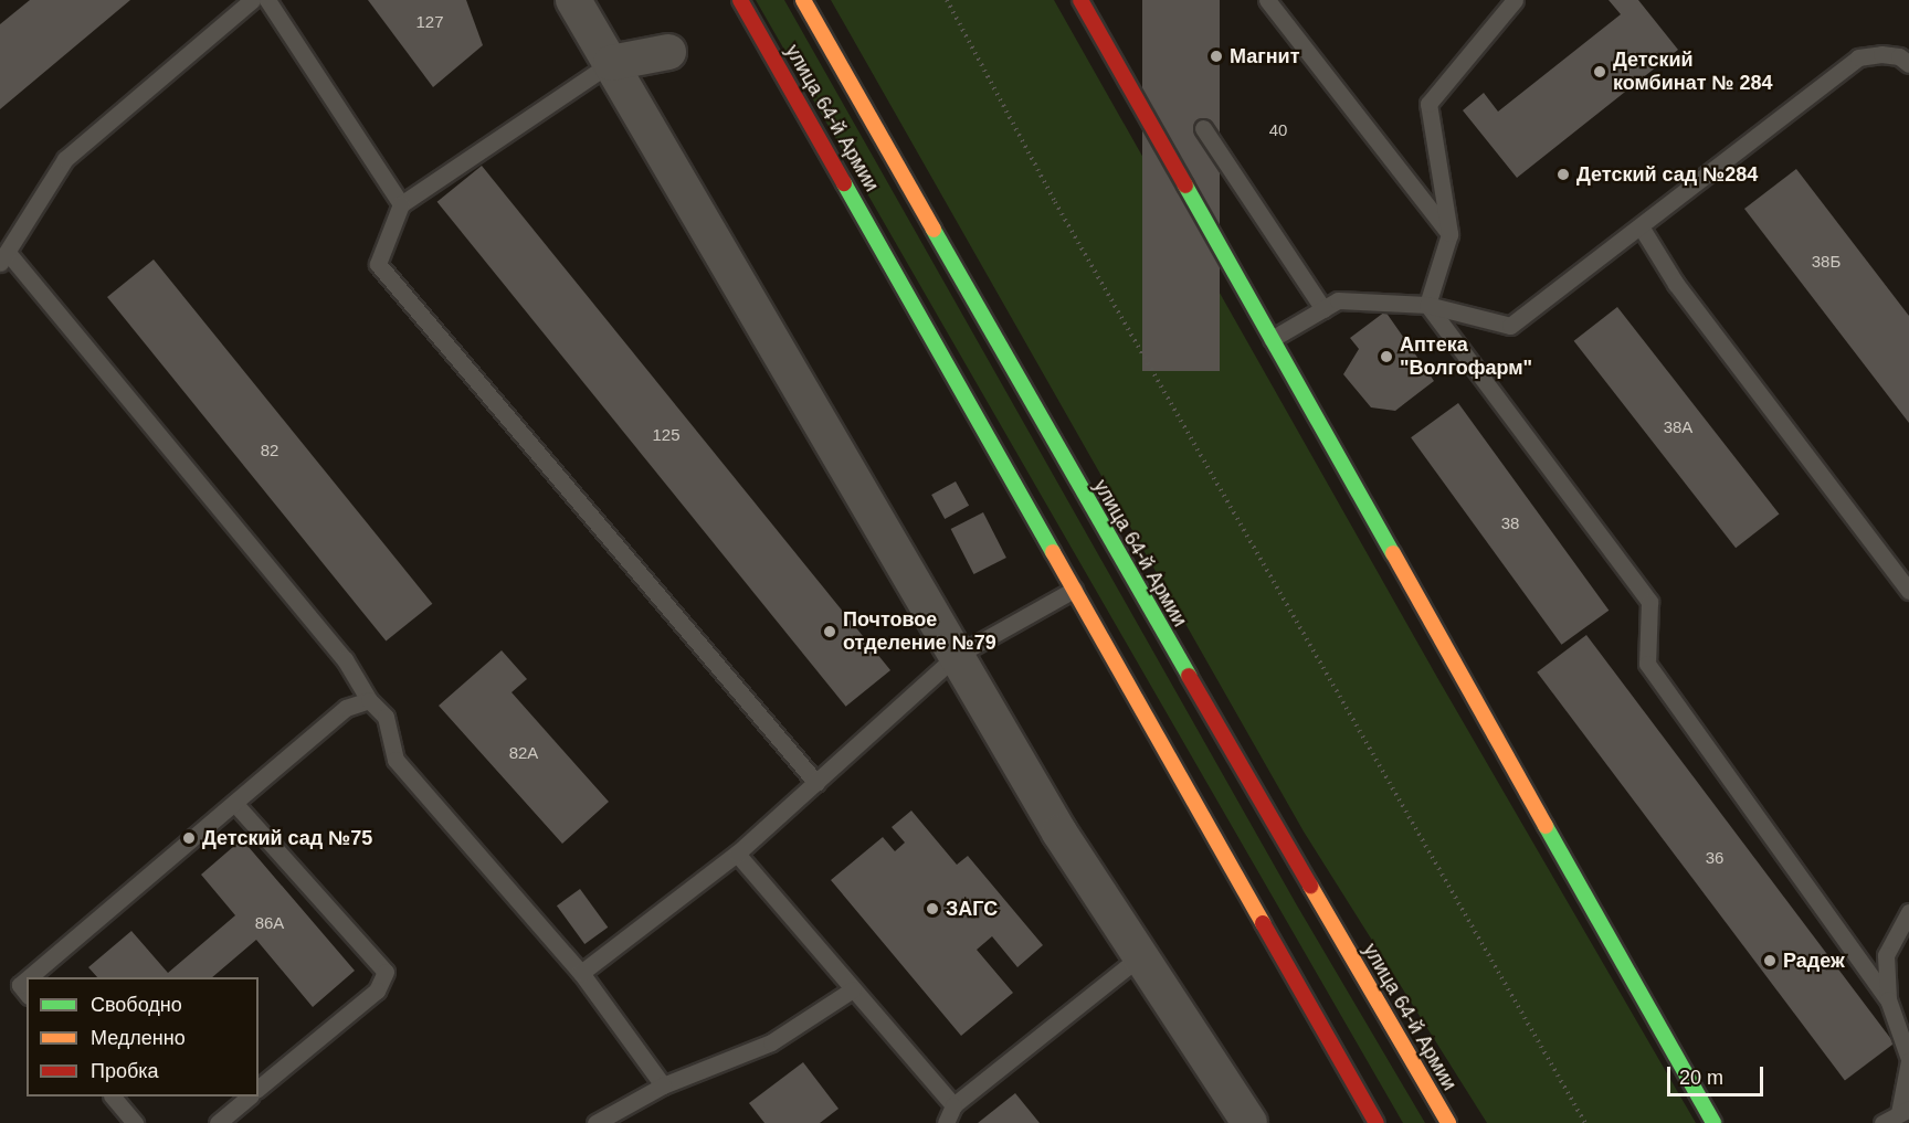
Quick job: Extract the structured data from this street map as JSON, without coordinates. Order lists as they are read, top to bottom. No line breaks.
{"streets":{"main road":["улица 64-й Армии"]},"places":["Магнит","Детский комбинат № 284","Детский сад №284","Аптека \"Волгофарм\"","Почтовое отделение №79","Детский сад №75","ЗАГС","Радеж"],"house_numbers":["127","40","38Б","38А","125","82","38","82А","36","86А"],"legend":["Свободно","Медленно","Пробка"],"scale_bar":"20 m"}
